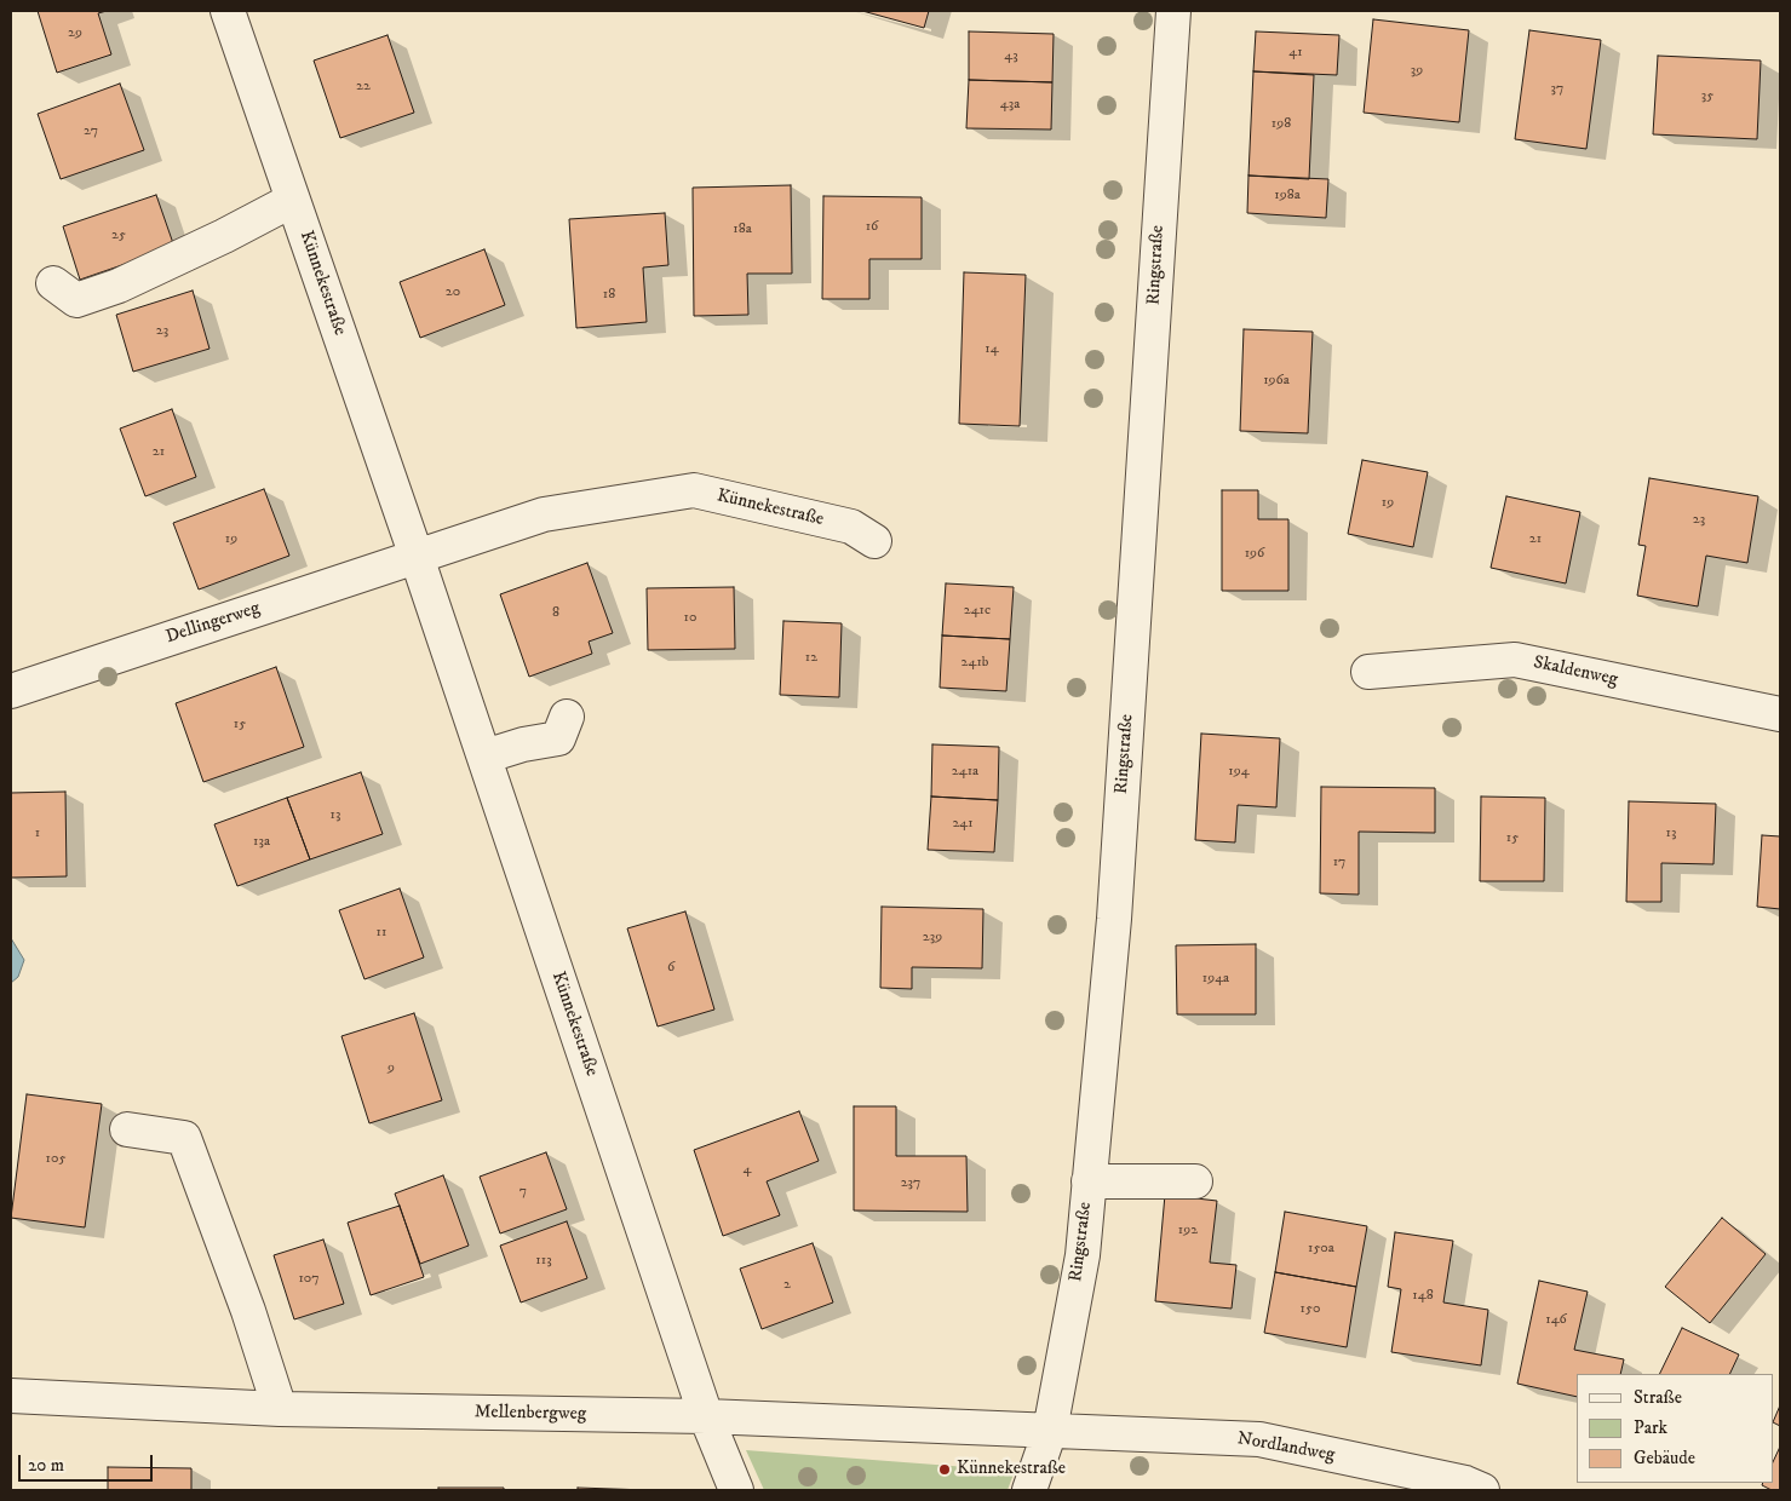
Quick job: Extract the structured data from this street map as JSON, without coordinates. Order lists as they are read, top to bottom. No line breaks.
{"streets":{"street":["Ringstraße","Künnekestraße","Dellingerweg","Skaldenweg","Mellenbergweg","Nordlandweg"]},"crossings":[["Ringstraße","Mellenbergweg"],["Ringstraße","Nordlandweg"],["Künnekestraße","Dellingerweg"],["Künnekestraße","Mellenbergweg"],["Mellenbergweg","Nordlandweg"]],"places":["Künnekestraße"],"house_numbers":["29","41","43","39","22","37","35","43a","198","27","198a","16","18a","25","20","18","23","14","196a","21","19","23","19","21","196","241c","8","10","12","241b","15","241a","194","13","241","1","13","15","13a","17","11","239","6","194a","9","105","4","237","7","192","150a","113","107","2","148","150","146"],"legend":["Straße","Park","Gebäude"],"scale_bar":"20 m"}
